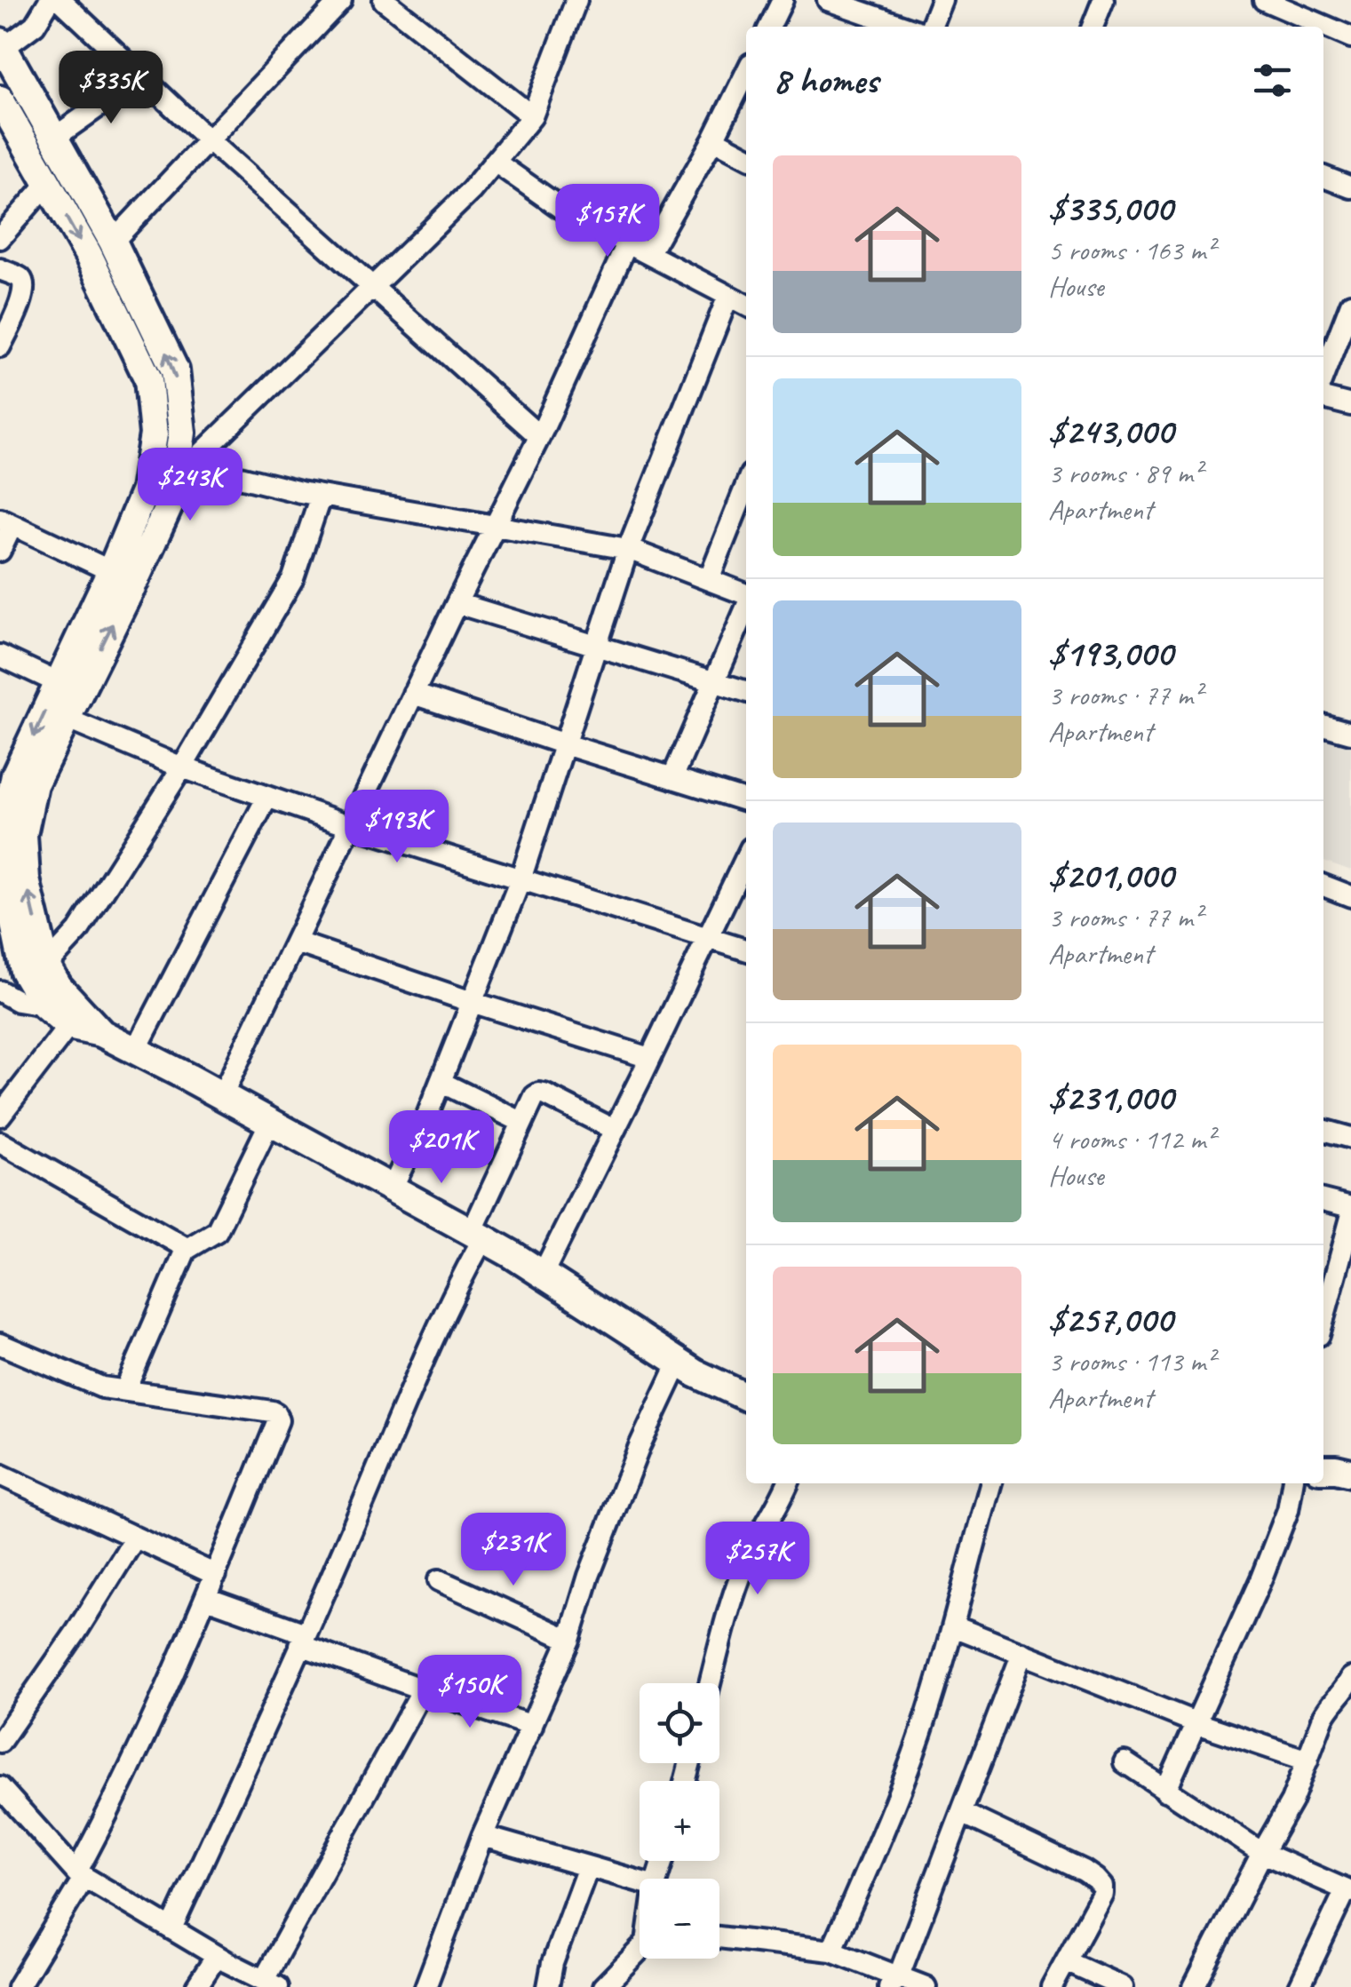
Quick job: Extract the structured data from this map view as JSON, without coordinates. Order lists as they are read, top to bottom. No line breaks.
{"page":{"heading":"8 homes","price":["$335K","$157K","$243K","$193K","$201K","$231K","$257K","$150K"],"list":[{"name":"$335,000","note":"5 rooms · 163 m² · House"},{"name":"$243,000","note":"3 rooms · 89 m² · Apartment"},{"name":"$193,000","note":"3 rooms · 77 m² · Apartment"},{"name":"$201,000","note":"3 rooms · 77 m² · Apartment"},{"name":"$231,000","note":"4 rooms · 112 m² · House"},{"name":"$257,000","note":"3 rooms · 113 m² · Apartment"}],"map_buttons":["+","−"]}}
